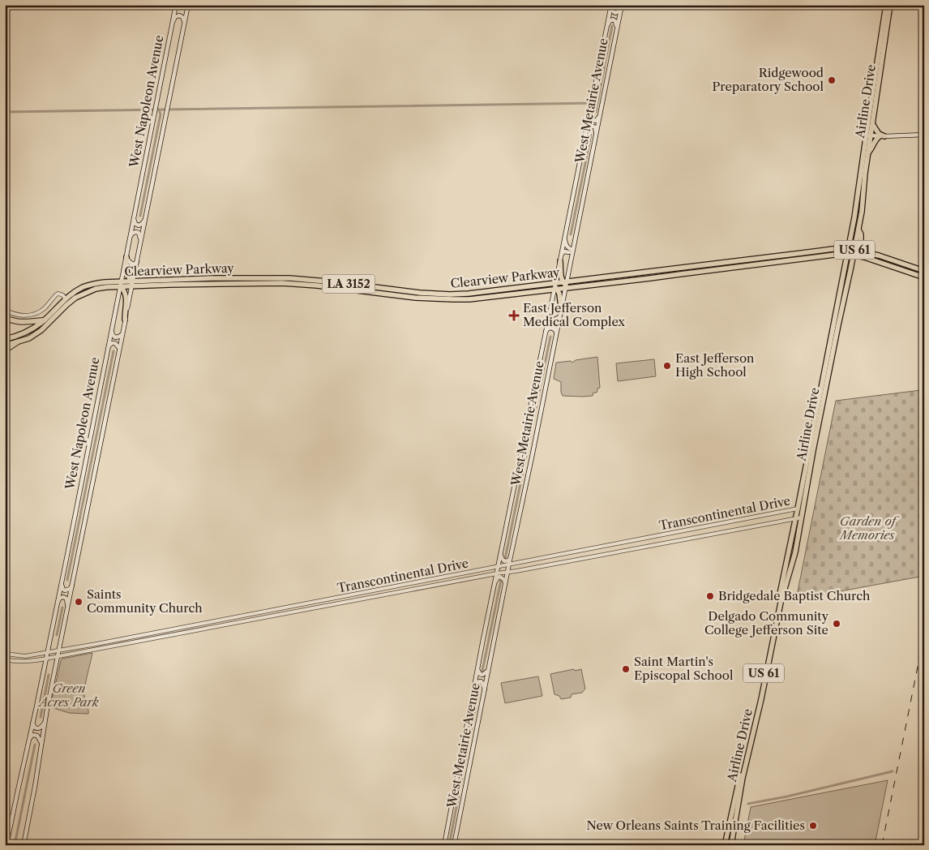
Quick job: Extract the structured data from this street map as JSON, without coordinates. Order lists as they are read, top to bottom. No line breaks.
{"streets":{"highway":["Airline Drive","US 61","Clearview Parkway","LA 3152"],"main road":["West Metairie Avenue","West Napoleon Avenue"],"street":["Transcontinental Drive"]},"crossings":[["West Metairie Avenue","Clearview Parkway"],["West Metairie Avenue","Transcontinental Drive"],["West Napoleon Avenue","Clearview Parkway"],["West Napoleon Avenue","Transcontinental Drive"],["Airline Drive","Clearview Parkway"],["Airline Drive","LA 3152"],["Airline Drive","Transcontinental Drive"],["Clearview Parkway","LA 3152"]],"parks":["Garden of Memories","Green Acres Park"],"places":{"other":["Ridgewood Preparatory School","East Jefferson High School","Bridgedale Baptist Church","Saints Community Church","Delgado Community College Jefferson Site","Saint Martin's Episcopal School","New Orleans Saints Training Facilities"],"health":["East Jefferson Medical Complex"]}}
